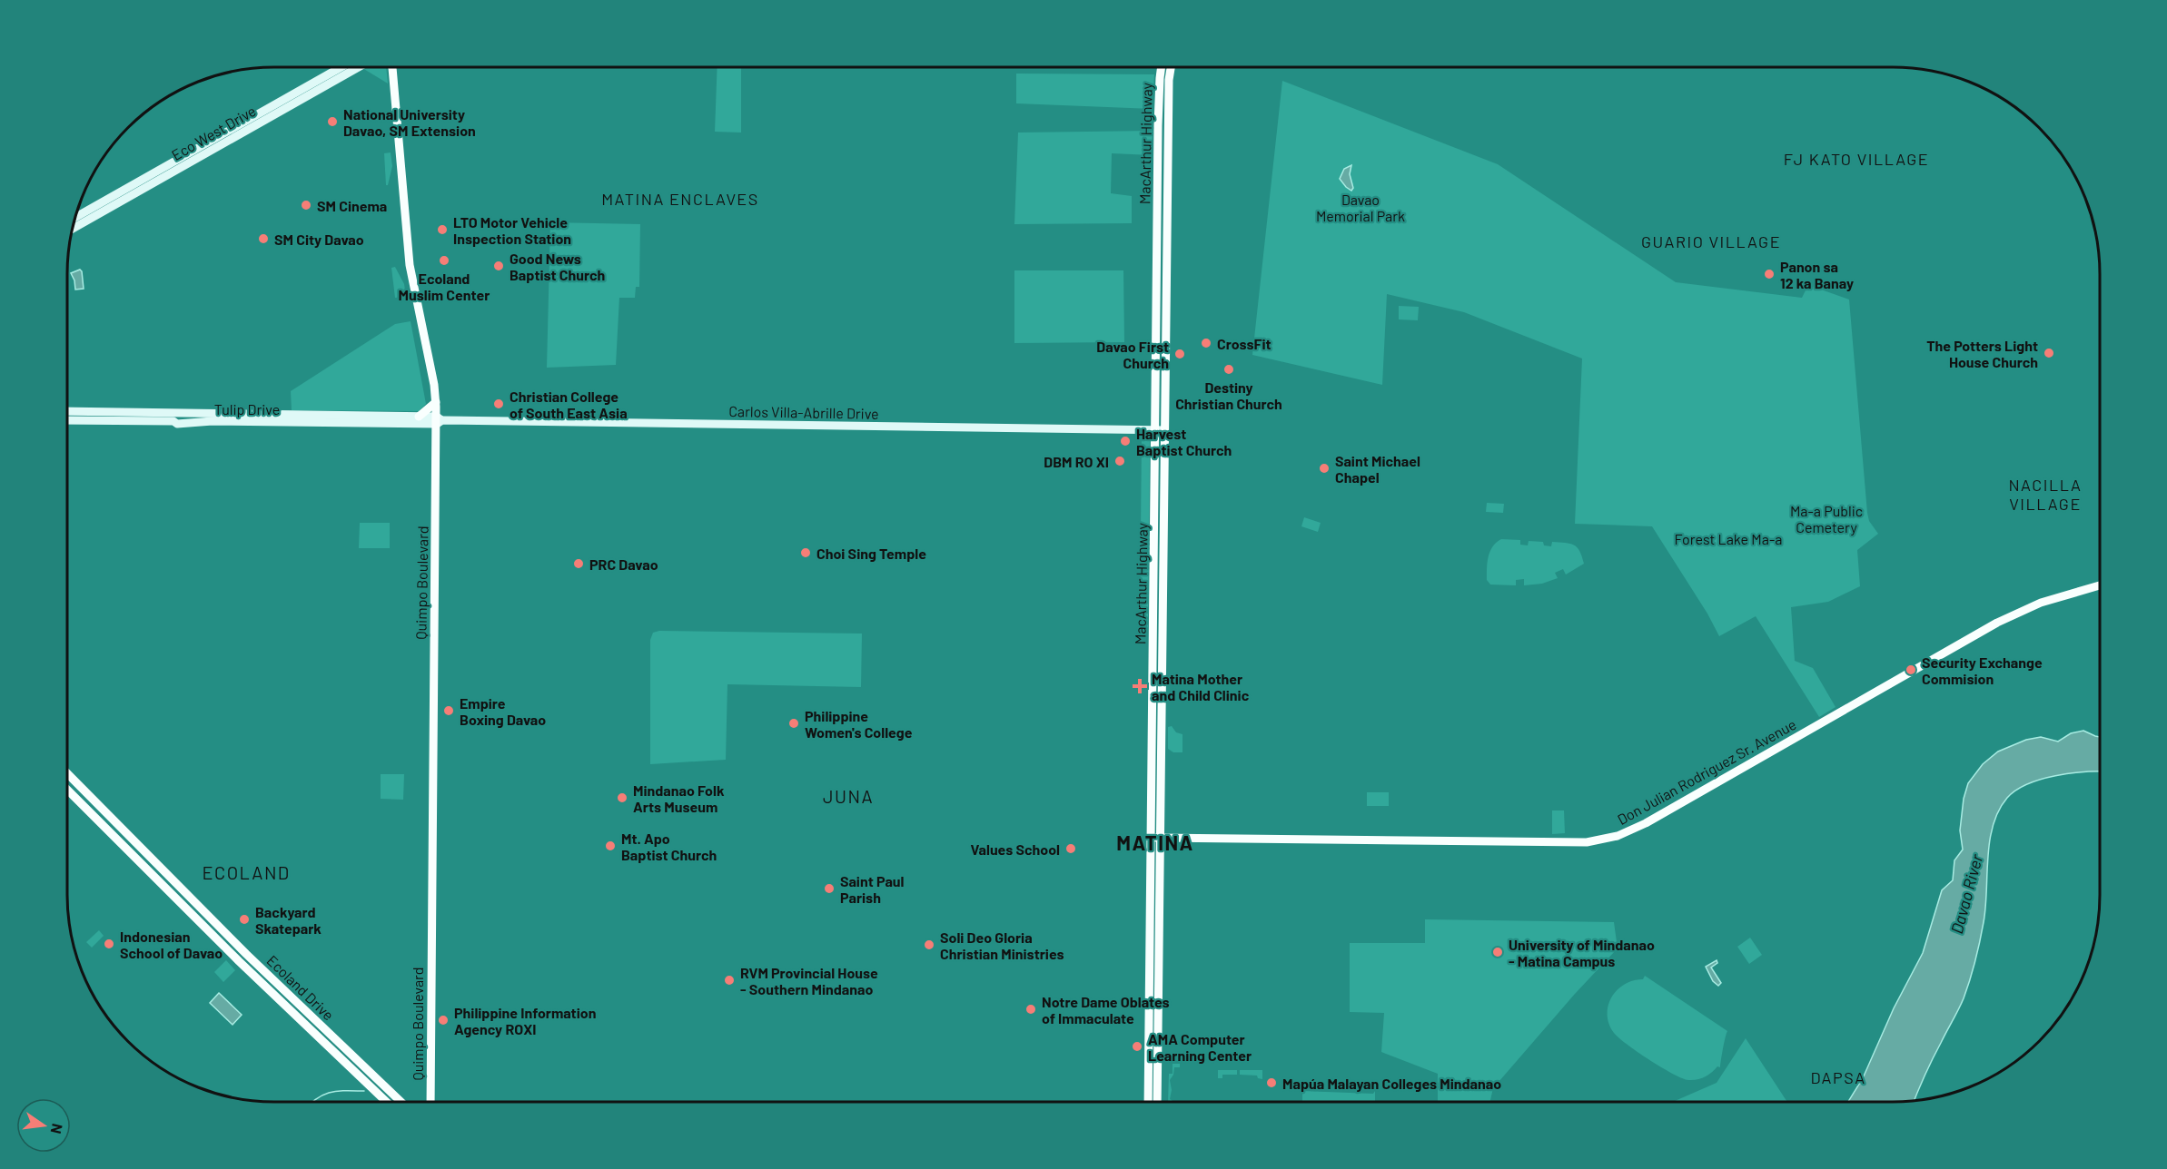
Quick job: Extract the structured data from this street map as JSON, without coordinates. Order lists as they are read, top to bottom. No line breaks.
{"streets":{"main road":["Eco West Drive","MacArthur Highway","Tulip Drive","Carlos Villa-Abrille Drive","Quimpo Boulevard","Don Julian Rodriguez Sr. Avenue","Ecoland Drive"]},"crossings":[["MacArthur Highway","Carlos Villa-Abrille Drive"],["MacArthur Highway","Don Julian Rodriguez Sr. Avenue"],["Tulip Drive","Carlos Villa-Abrille Drive"],["Tulip Drive","Quimpo Boulevard"],["Carlos Villa-Abrille Drive","Quimpo Boulevard"]],"districts":["FJ KATO VILLAGE","MATINA ENCLAVES","GUARIO VILLAGE","NACILLA VILLAGE","JUNA","MATINA","ECOLAND","DAPSA"],"water":["Davao River"],"parks":["Davao Memorial Park","Ma-a Public Cemetery","Forest Lake Ma-a"],"places":{"other":["National University Davao, SM Extension","SM Cinema","LTO Motor Vehicle Inspection Station","SM City Davao","Ecoland Muslim Center","Good News Baptist Church","Panon sa 12 ka Banay","CrossFit","The Potters Light House Church","Davao First Church","Destiny Christian Church","Christian College of South East Asia","Harvest Baptist Church","DBM RO XI","Saint Michael Chapel","Choi Sing Temple","PRC Davao","Security Exchange Commision","Empire Boxing Davao","Philippine Women's College","Mindanao Folk Arts Museum","Mt. Apo Baptist Church","Values School","Saint Paul Parish","Backyard Skatepark","Indonesian School of Davao","Soli Deo Gloria Christian Ministries","University of Mindanao - Matina Campus","RVM Provincial House - Southern Mindanao","Notre Dame Oblates of Immaculate","Philippine Information Agency ROXI","AMA Computer Learning Center","Mapúa Malayan Colleges Mindanao"],"health":["Matina Mother and Child Clinic"]},"north":"right"}
